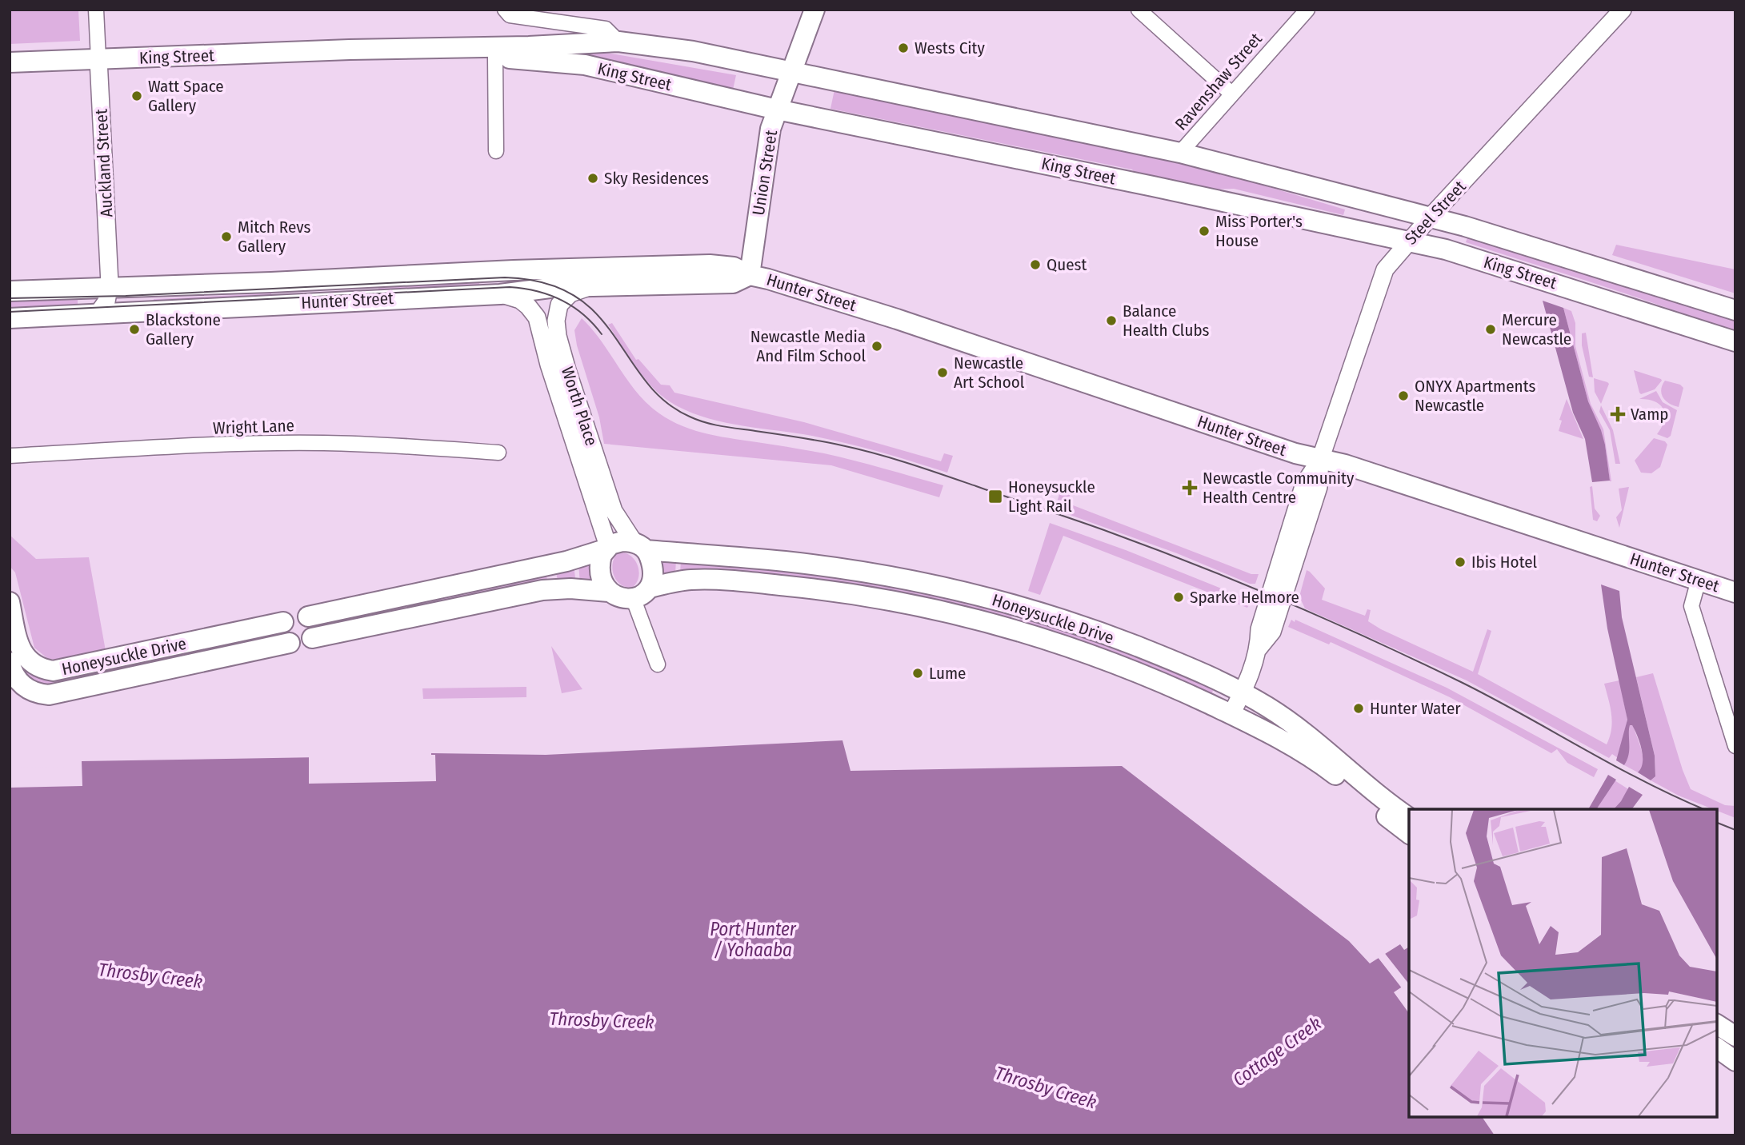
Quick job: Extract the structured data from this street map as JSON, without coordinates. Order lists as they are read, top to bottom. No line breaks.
{"streets":{"main road":["King Street","Union Street","Hunter Street","Honeysuckle Drive"],"street":["Ravenshaw Street","Auckland Street","Steel Street","Worth Place","Wright Lane"]},"crossings":[["King Street","Ravenshaw Street"],["King Street","Auckland Street"],["King Street","Union Street"],["King Street","Steel Street"],["Auckland Street","Hunter Street"],["Union Street","Hunter Street"],["Steel Street","Hunter Street"],["Steel Street","Honeysuckle Drive"],["Hunter Street","Worth Place"],["Worth Place","Honeysuckle Drive"]],"water":["Port Hunter / Yohaaba","Throsby Creek","Cottage Creek"],"places":{"other":["Wests City","Watt Space Gallery","Sky Residences","Miss Porter's House","Mitch Revs Gallery","Quest","Balance Health Clubs","Blackstone Gallery","Mercure Newcastle","Newcastle Media And Film School","Newcastle Art School","ONYX Apartments Newcastle","Ibis Hotel","Sparke Helmore","Lume","Hunter Water"],"health":["Vamp","Newcastle Community Health Centre"],"transit":["Honeysuckle Light Rail"]}}
